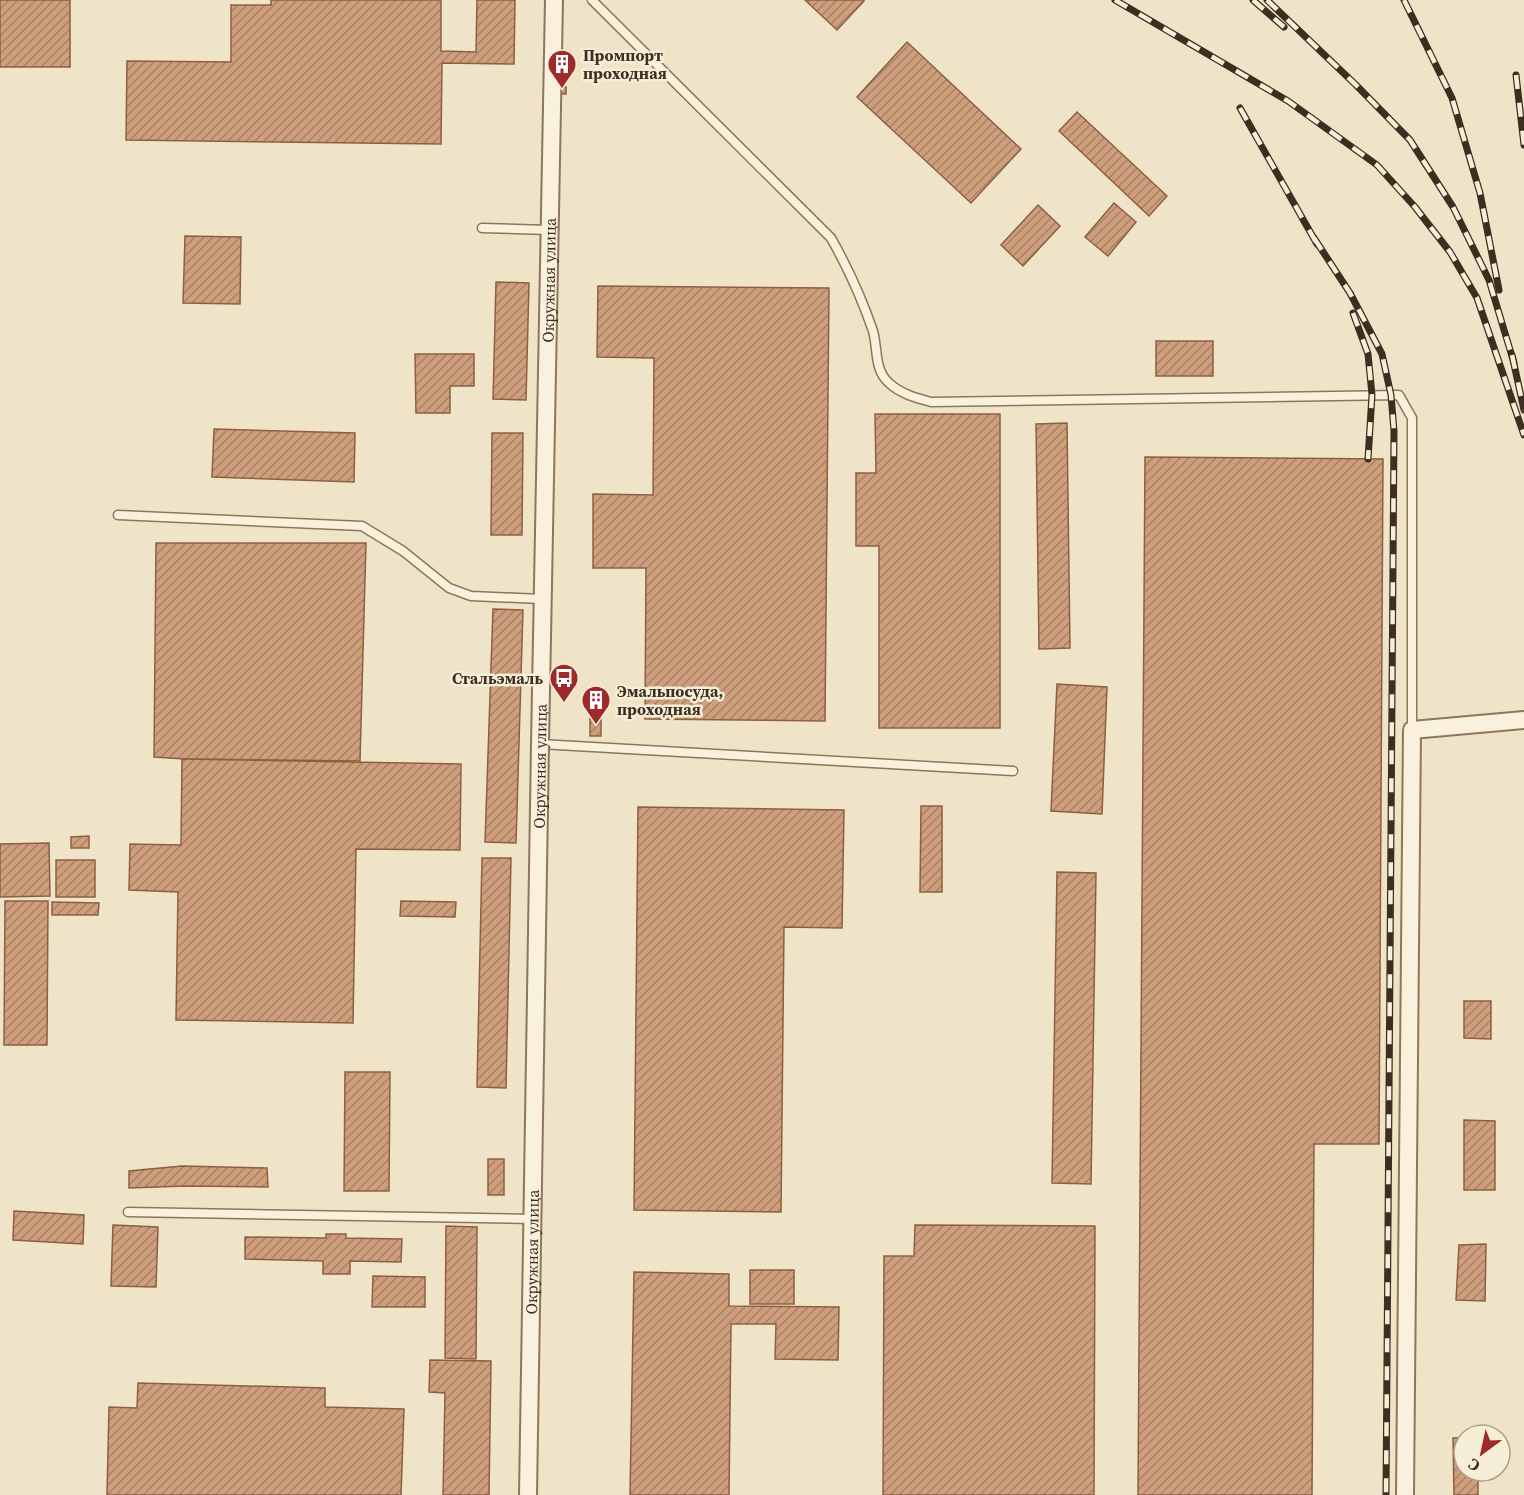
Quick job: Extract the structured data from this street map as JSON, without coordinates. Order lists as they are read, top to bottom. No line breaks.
{"streets":{"street":["Окружная улица"]},"places":{"building":["Промпорт проходная","Эмальпосуда, проходная"],"bus stop":["Стальэмаль"]},"north":"bottom left"}
